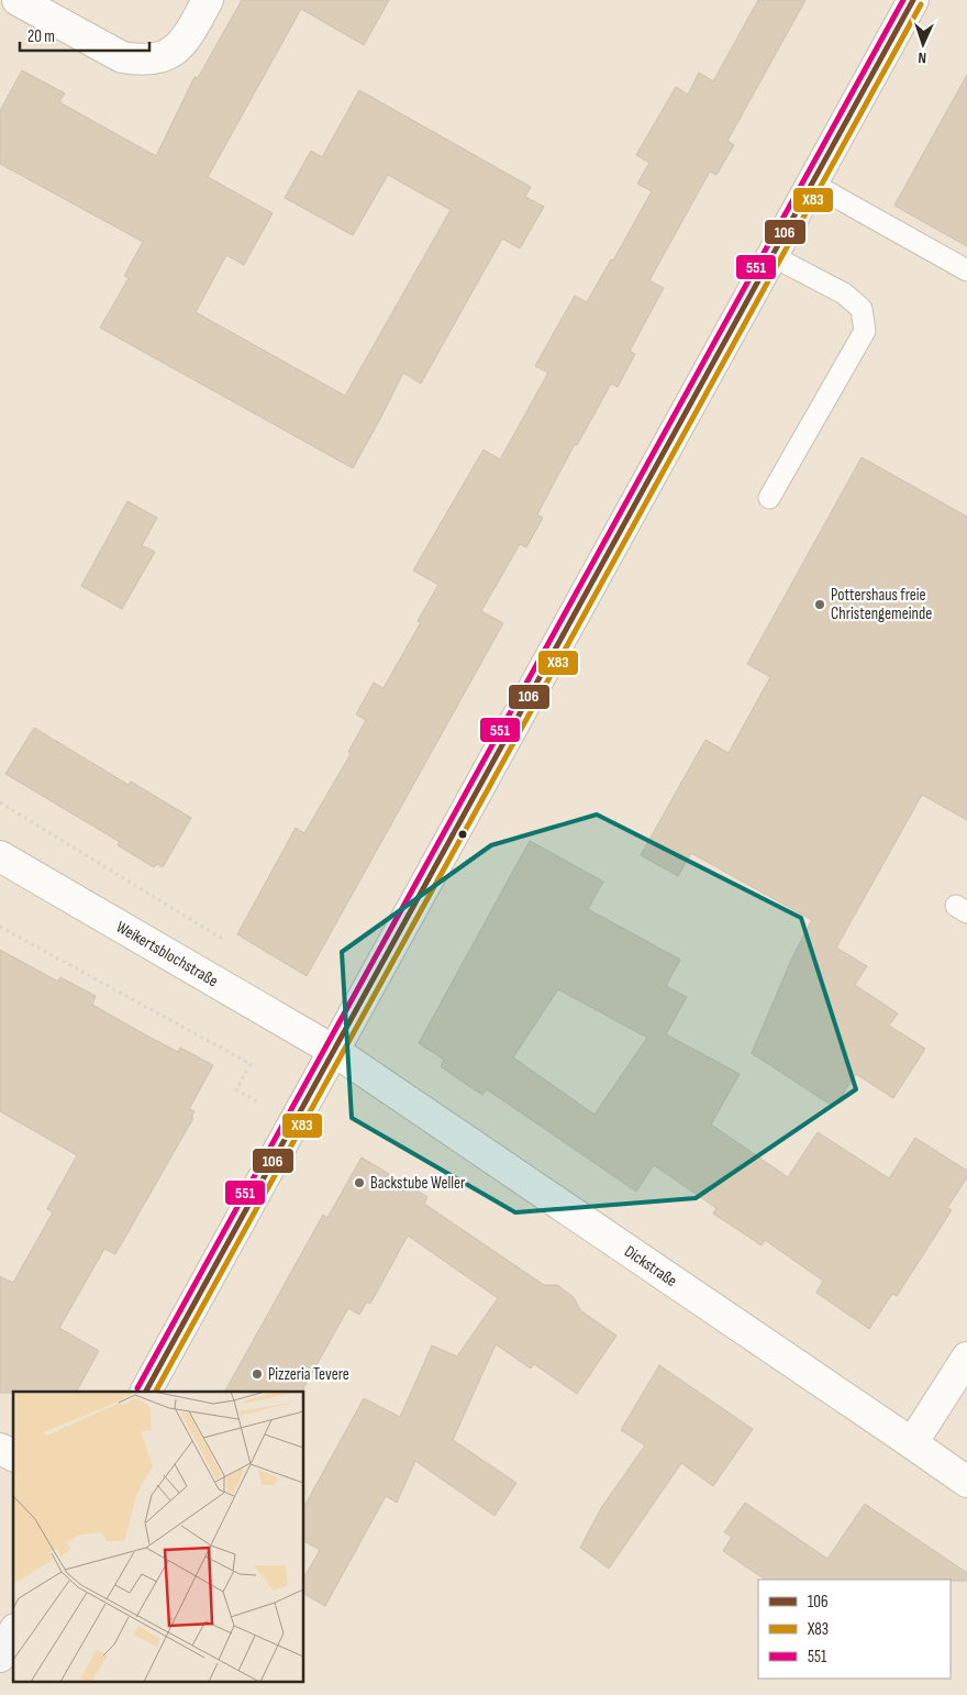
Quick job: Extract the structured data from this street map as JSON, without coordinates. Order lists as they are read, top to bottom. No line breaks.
{"streets":{"street":["Weikertsblochstraße","Dickstraße"]},"crossings":[["Weikertsblochstraße","Dickstraße"]],"places":["Pottershaus freie Christengemeinde","Backstube Weller","Pizzeria Tevere"],"lines":["transit line 106","transit line 551","transit line X83"],"legend":["106","X83","551"],"scale_bar":"20 m","north":"bottom"}
